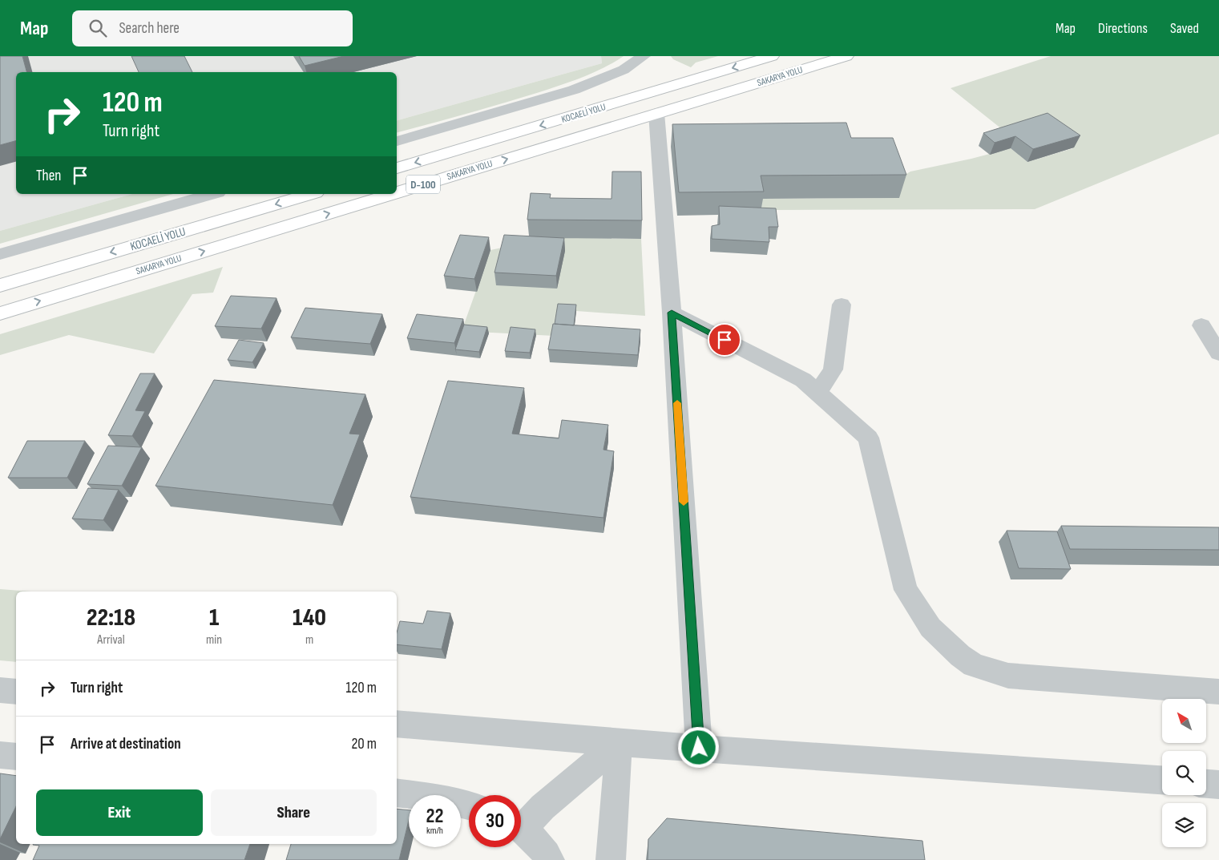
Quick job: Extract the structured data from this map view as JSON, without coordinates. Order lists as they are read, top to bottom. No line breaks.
{"streets":{"highway":["SAKARYA YOLU","KOCAELİ YOLU","D-100"]},"one_way":["SAKARYA YOLU","KOCAELİ YOLU"],"north":"top left","page":{"header":"Map","search":"Search here","nav":["Map","Directions","Saved"],"turn":["120 m","Turn right"],"then":"Then","eta":["22:18","Arrival","1","min","140","m"],"list":[{"name":"Turn right","value":"120 m"},{"name":"Arrive at destination","value":"20 m"}],"buttons":["Exit","Share"],"speed":"22 km/h","limit":"30"}}
